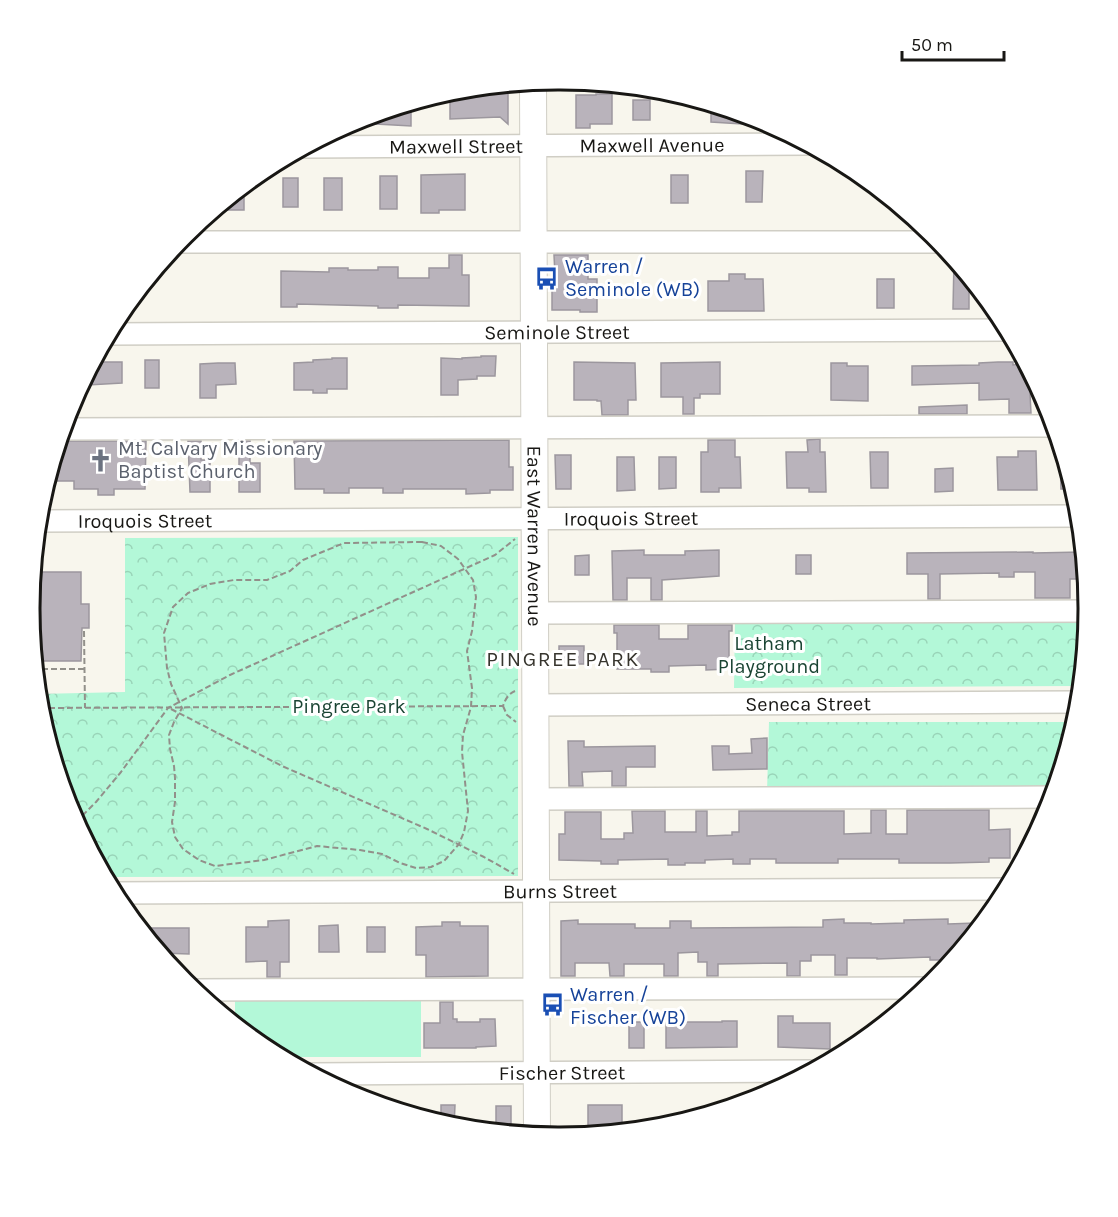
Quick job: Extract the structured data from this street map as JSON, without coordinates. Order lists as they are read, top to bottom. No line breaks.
{"streets":{"main road":["East Warren Avenue"],"street":["Maxwell Avenue","Maxwell Street","Seminole Street","Iroquois Street","Seneca Street","Burns Street","Fischer Street"]},"crossings":[["Maxwell Avenue","Maxwell Street"],["Maxwell Avenue","East Warren Avenue"],["Maxwell Street","East Warren Avenue"],["Seminole Street","East Warren Avenue"],["Iroquois Street","East Warren Avenue"],["East Warren Avenue","Seneca Street"],["East Warren Avenue","Burns Street"],["East Warren Avenue","Fischer Street"]],"districts":["PINGREE PARK"],"parks":["Latham Playground","Pingree Park"],"places":{"bus stop":["Warren / Seminole (WB)","Warren / Fischer (WB)"],"church":["Mt. Calvary Missionary Baptist Church"]},"scale_bar":"50 m"}
